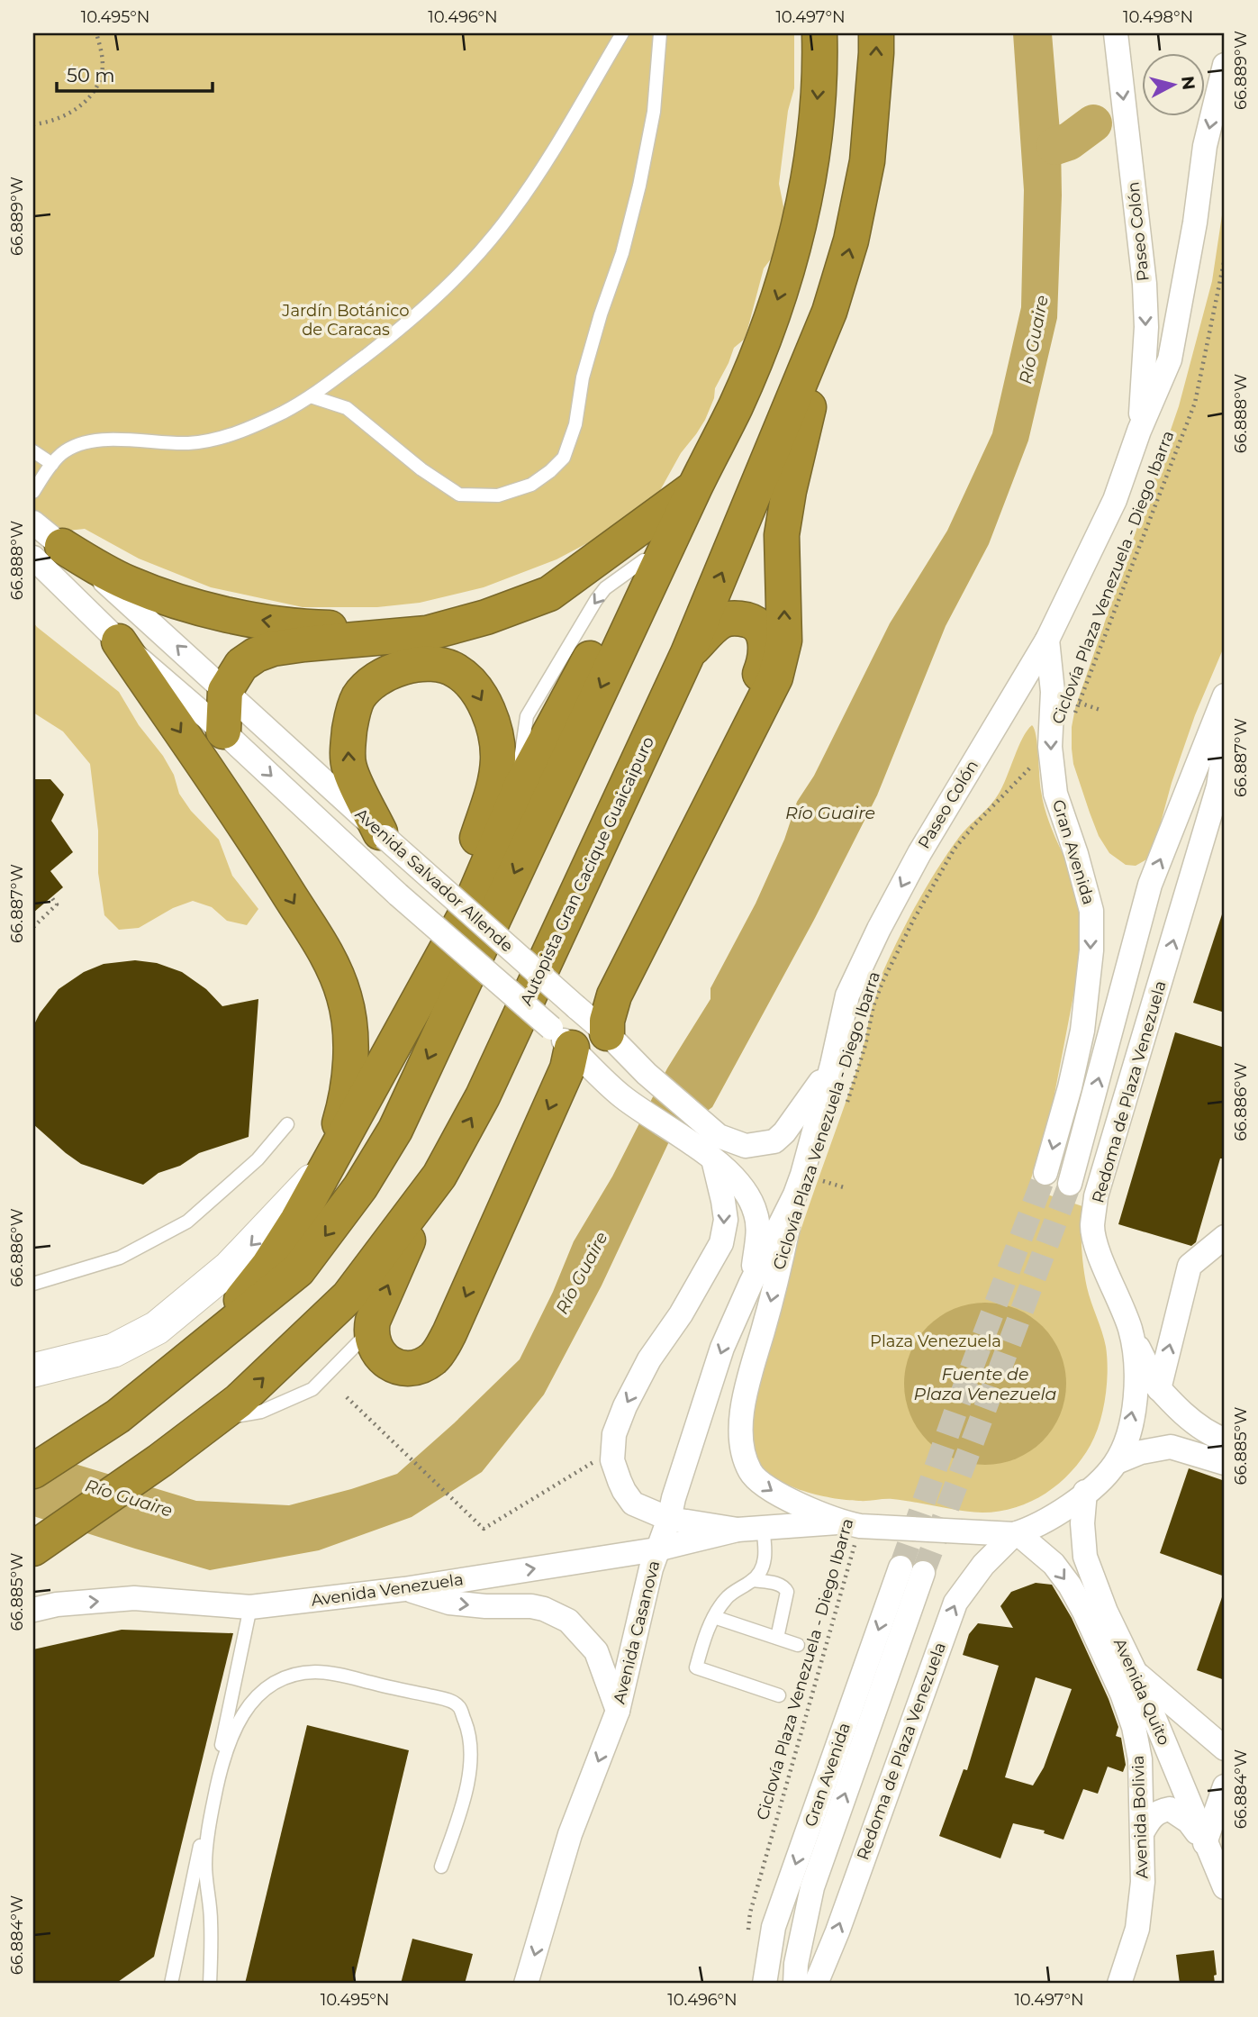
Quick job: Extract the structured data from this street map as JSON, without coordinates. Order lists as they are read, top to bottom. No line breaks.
{"streets":{"highway":["Autopista Gran Cacique Guaicaipuro"],"street":["Paseo Colón","Gran Avenida","Avenida Salvador Allende","Redoma de Plaza Venezuela","Avenida Venezuela","Avenida Casanova","Avenida Quito","Avenida Bolivia"],"path":["Ciclovía Plaza Venezuela - Diego Ibarra"]},"crossings":[["Paseo Colón","Gran Avenida"],["Paseo Colón","Avenida Salvador Allende"],["Paseo Colón","Redoma de Plaza Venezuela"],["Paseo Colón","Avenida Casanova"],["Ciclovía Plaza Venezuela - Diego Ibarra","Gran Avenida"],["Ciclovía Plaza Venezuela - Diego Ibarra","Redoma de Plaza Venezuela"],["Avenida Salvador Allende","Redoma de Plaza Venezuela"],["Avenida Salvador Allende","Avenida Casanova"],["Redoma de Plaza Venezuela","Avenida Venezuela"],["Redoma de Plaza Venezuela","Avenida Casanova"],["Redoma de Plaza Venezuela","Avenida Quito"],["Redoma de Plaza Venezuela","Avenida Bolivia"],["Avenida Venezuela","Avenida Casanova"]],"one_way":["Paseo Colón","Avenida Venezuela","Avenida Casanova","Avenida Bolivia"],"water":["Río Guaire","Fuente de Plaza Venezuela"],"parks":["Jardín Botánico de Caracas","Plaza Venezuela"],"scale_bar":"50 m","north":"right","coordinates":["10.495°N","10.496°N","10.497°N","10.498°N","66.889°W","66.888°W","66.887°W","66.886°W","66.885°W","66.884°W"]}
